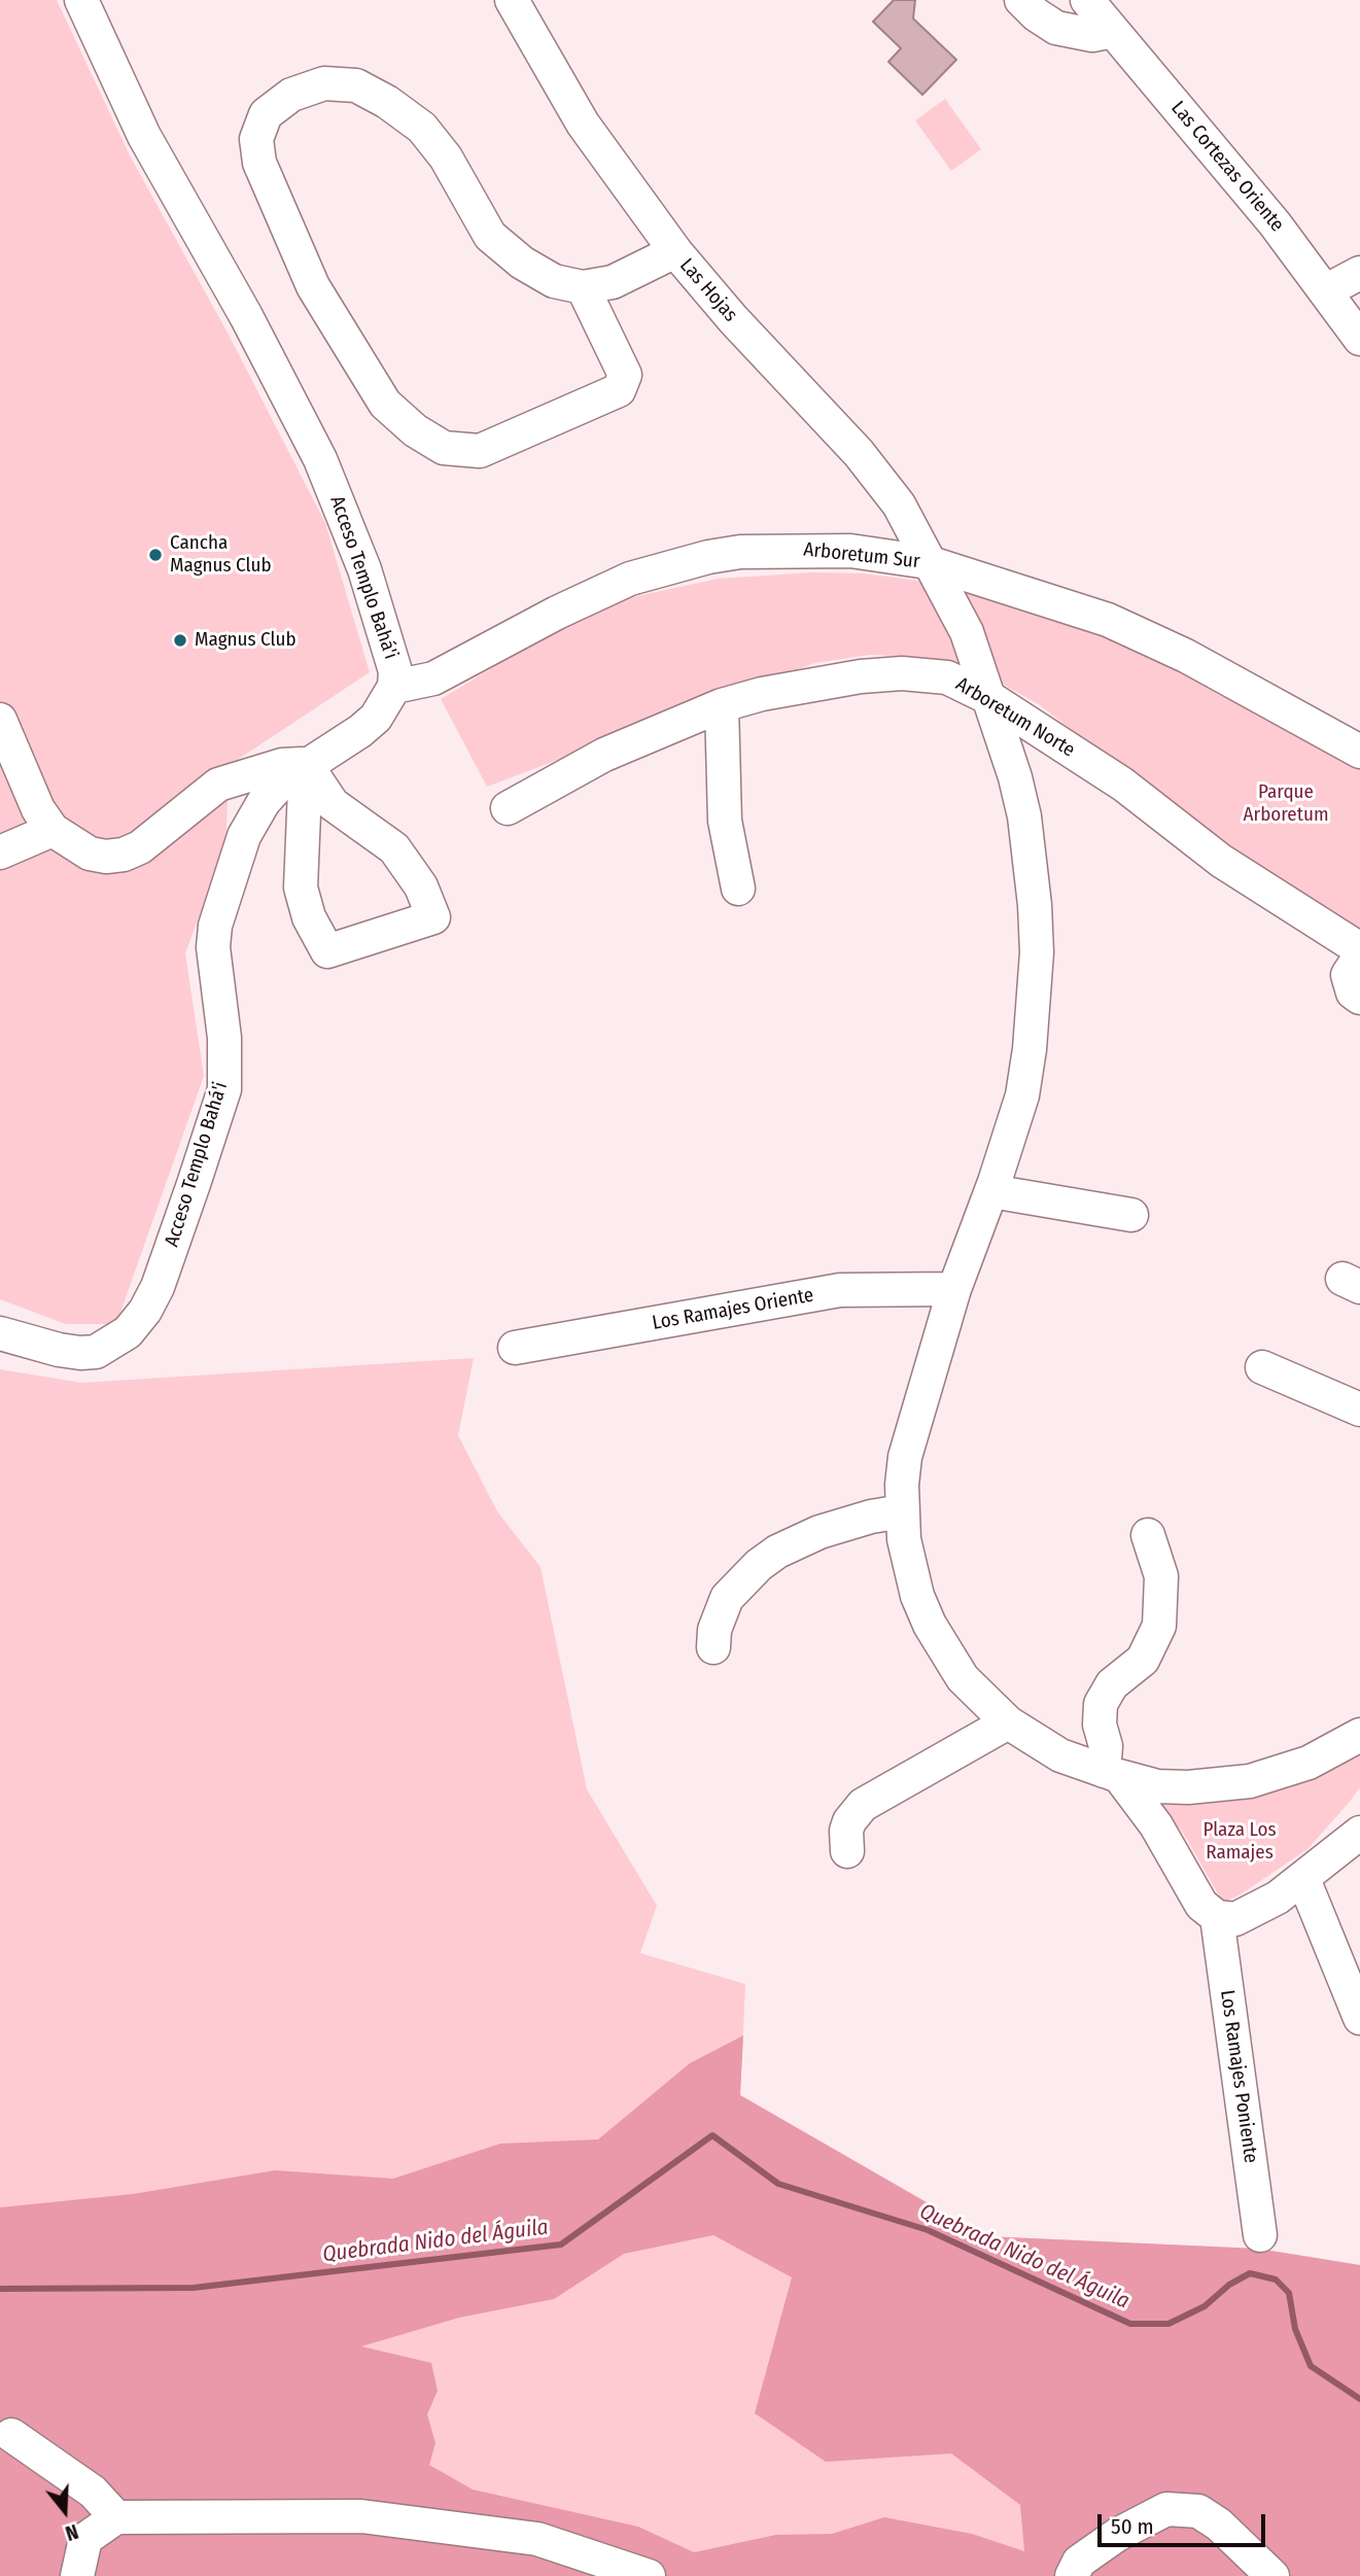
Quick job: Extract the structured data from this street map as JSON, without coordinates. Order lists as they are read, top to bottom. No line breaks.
{"streets":{"street":["Las Cortezas Oriente","Las Hojas","Arboretum Sur","Acceso Templo Bahá'i","Arboretum Norte","Los Ramajes Oriente","Los Ramajes Poniente"]},"crossings":[["Las Hojas","Arboretum Sur"],["Arboretum Sur","Acceso Templo Bahá'i"]],"water":["Quebrada Nido del Águila"],"parks":["Parque Arboretum","Plaza Los Ramajes"],"places":["Cancha Magnus Club","Magnus Club"],"scale_bar":"50 m","north":"bottom"}
